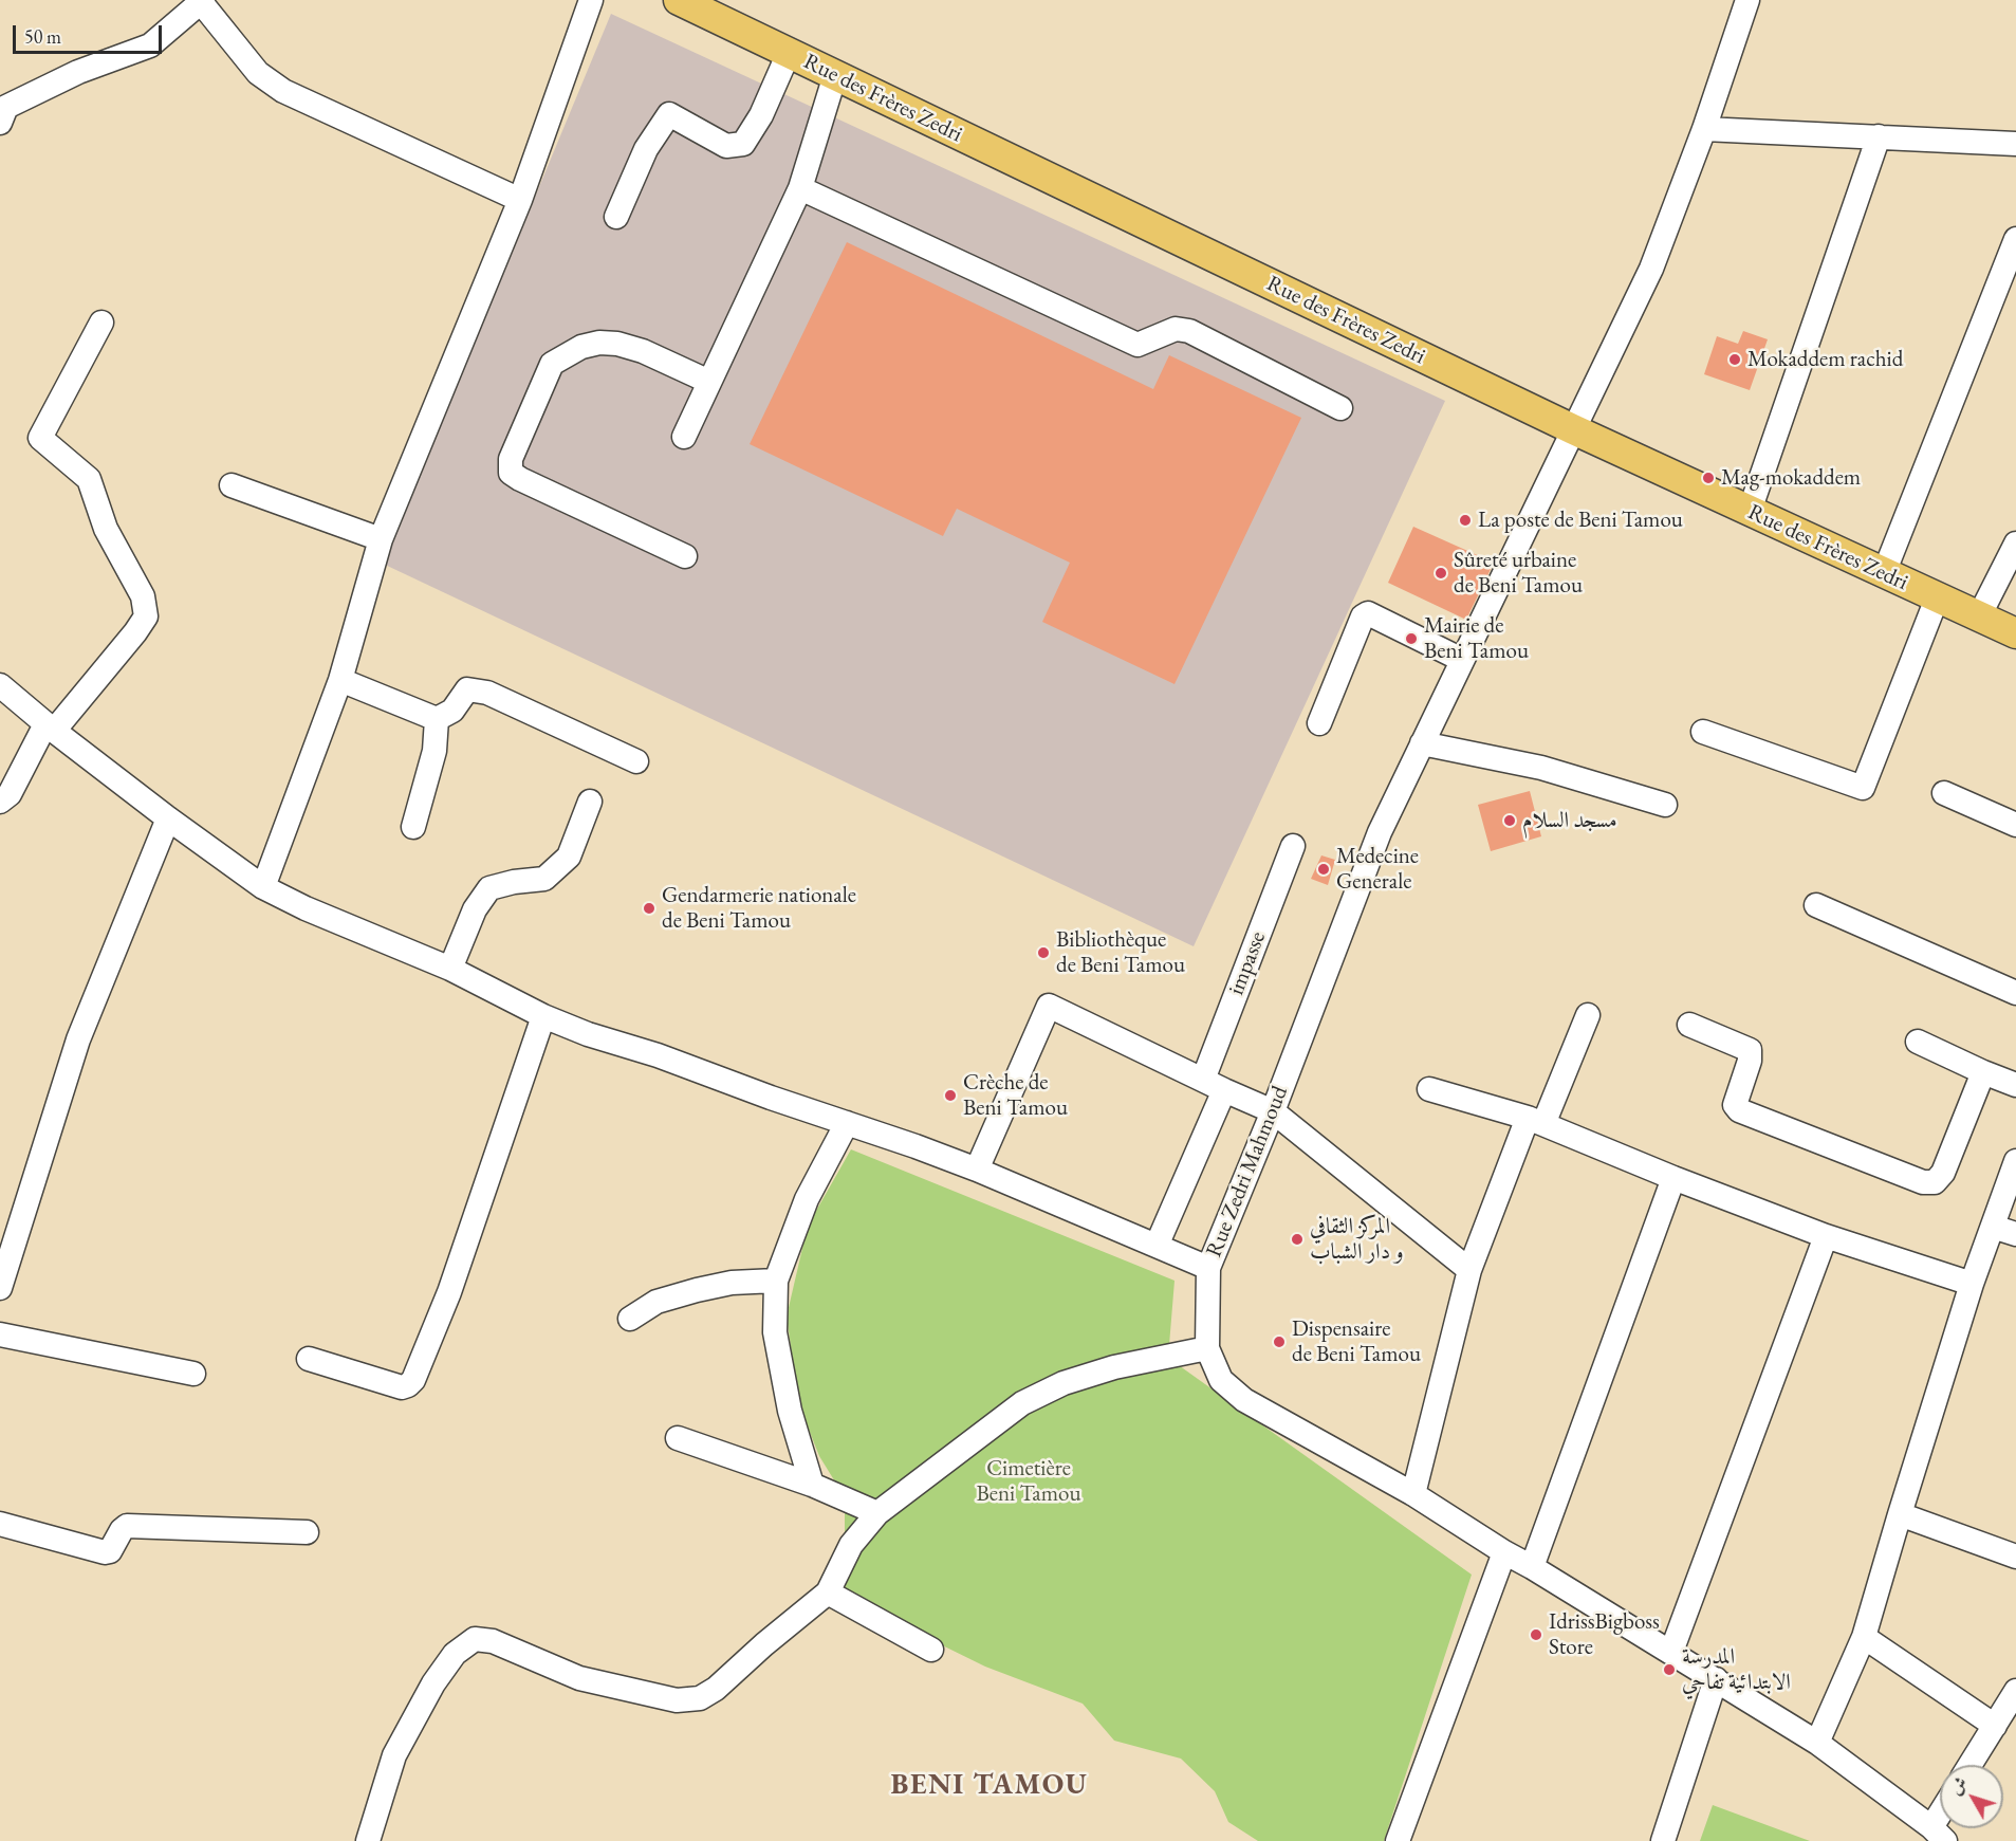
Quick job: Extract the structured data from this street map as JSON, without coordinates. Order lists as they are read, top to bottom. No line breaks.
{"streets":{"main road":["Rue des Frères Zedri"],"street":["impasse","Rue Zedri Mahmoud"]},"crossings":[["Rue des Frères Zedri","Rue Zedri Mahmoud"]],"districts":["BENI TAMOU"],"parks":["Cimetière Beni Tamou"],"places":["Mokaddem rachid","Mag-mokaddem","La poste de Beni Tamou","Sûreté urbaine de Beni Tamou","Mairie de Beni Tamou","مسجد السلام","Medecine Generale","Gendarmerie nationale de Beni Tamou","Bibliothèque de Beni Tamou","Crèche de Beni Tamou","المركز الثقافي و دار الشباب","Dispensaire de Beni Tamou","IdrissBigboss Store","المدرسة الابتدائية تفاحي"],"scale_bar":"50 m","north":"top left"}
